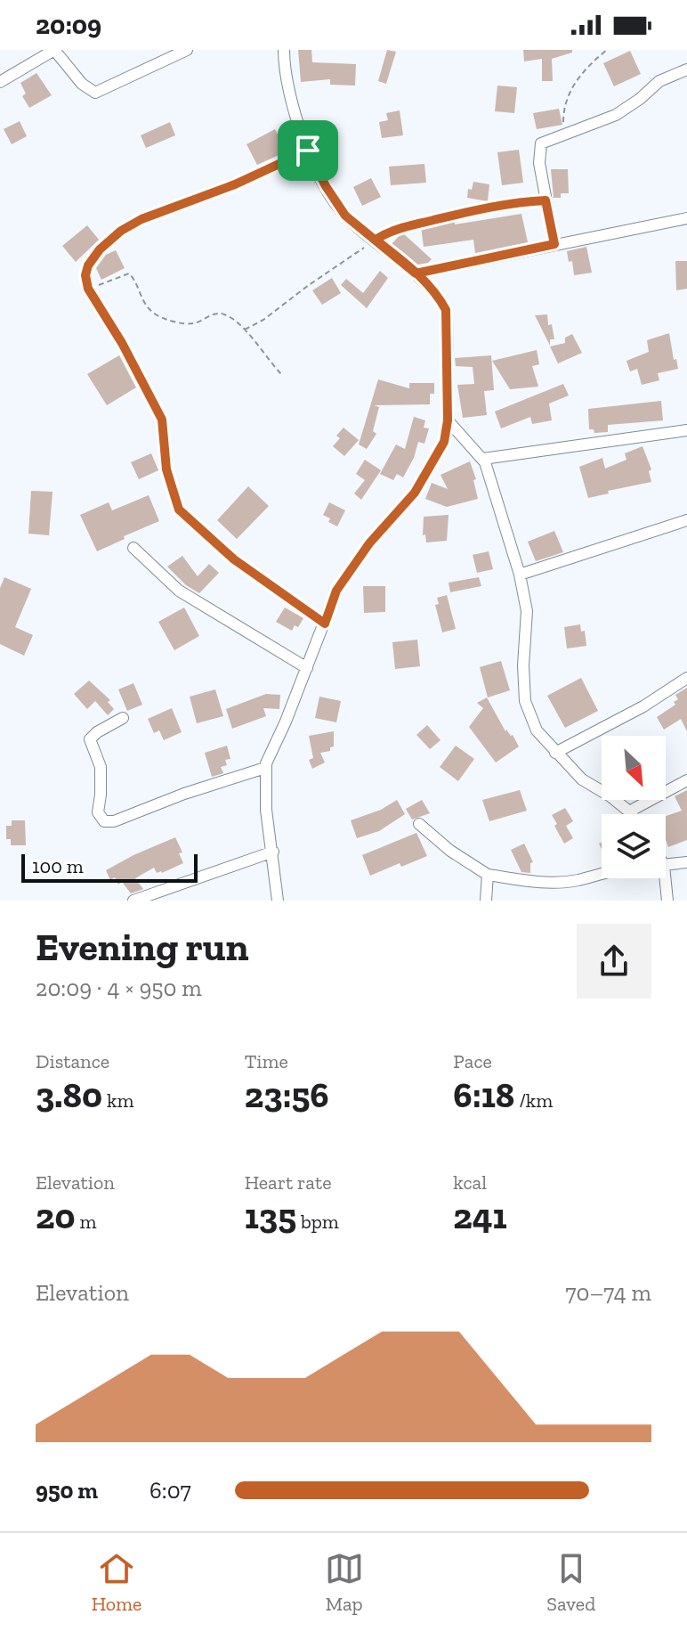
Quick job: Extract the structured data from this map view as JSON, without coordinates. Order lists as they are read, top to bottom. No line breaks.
{"scale_bar":"100 m","north":"bottom right","page":{"status":"20:09","scale":"100 m","heading":["Evening run","20:09 · 4 × 950 m"],"stats":[["Distance","3.80 km"],["Time","23:56"],["Pace","6:18 /km"],["Elevation","20 m"],["Heart rate","135 bpm"],["kcal","241"]],"chart":["Elevation","70–74 m"],"list":[{"name":"950 m","note":"6:07"}],"tabs":["Home","Map","Saved"]}}
